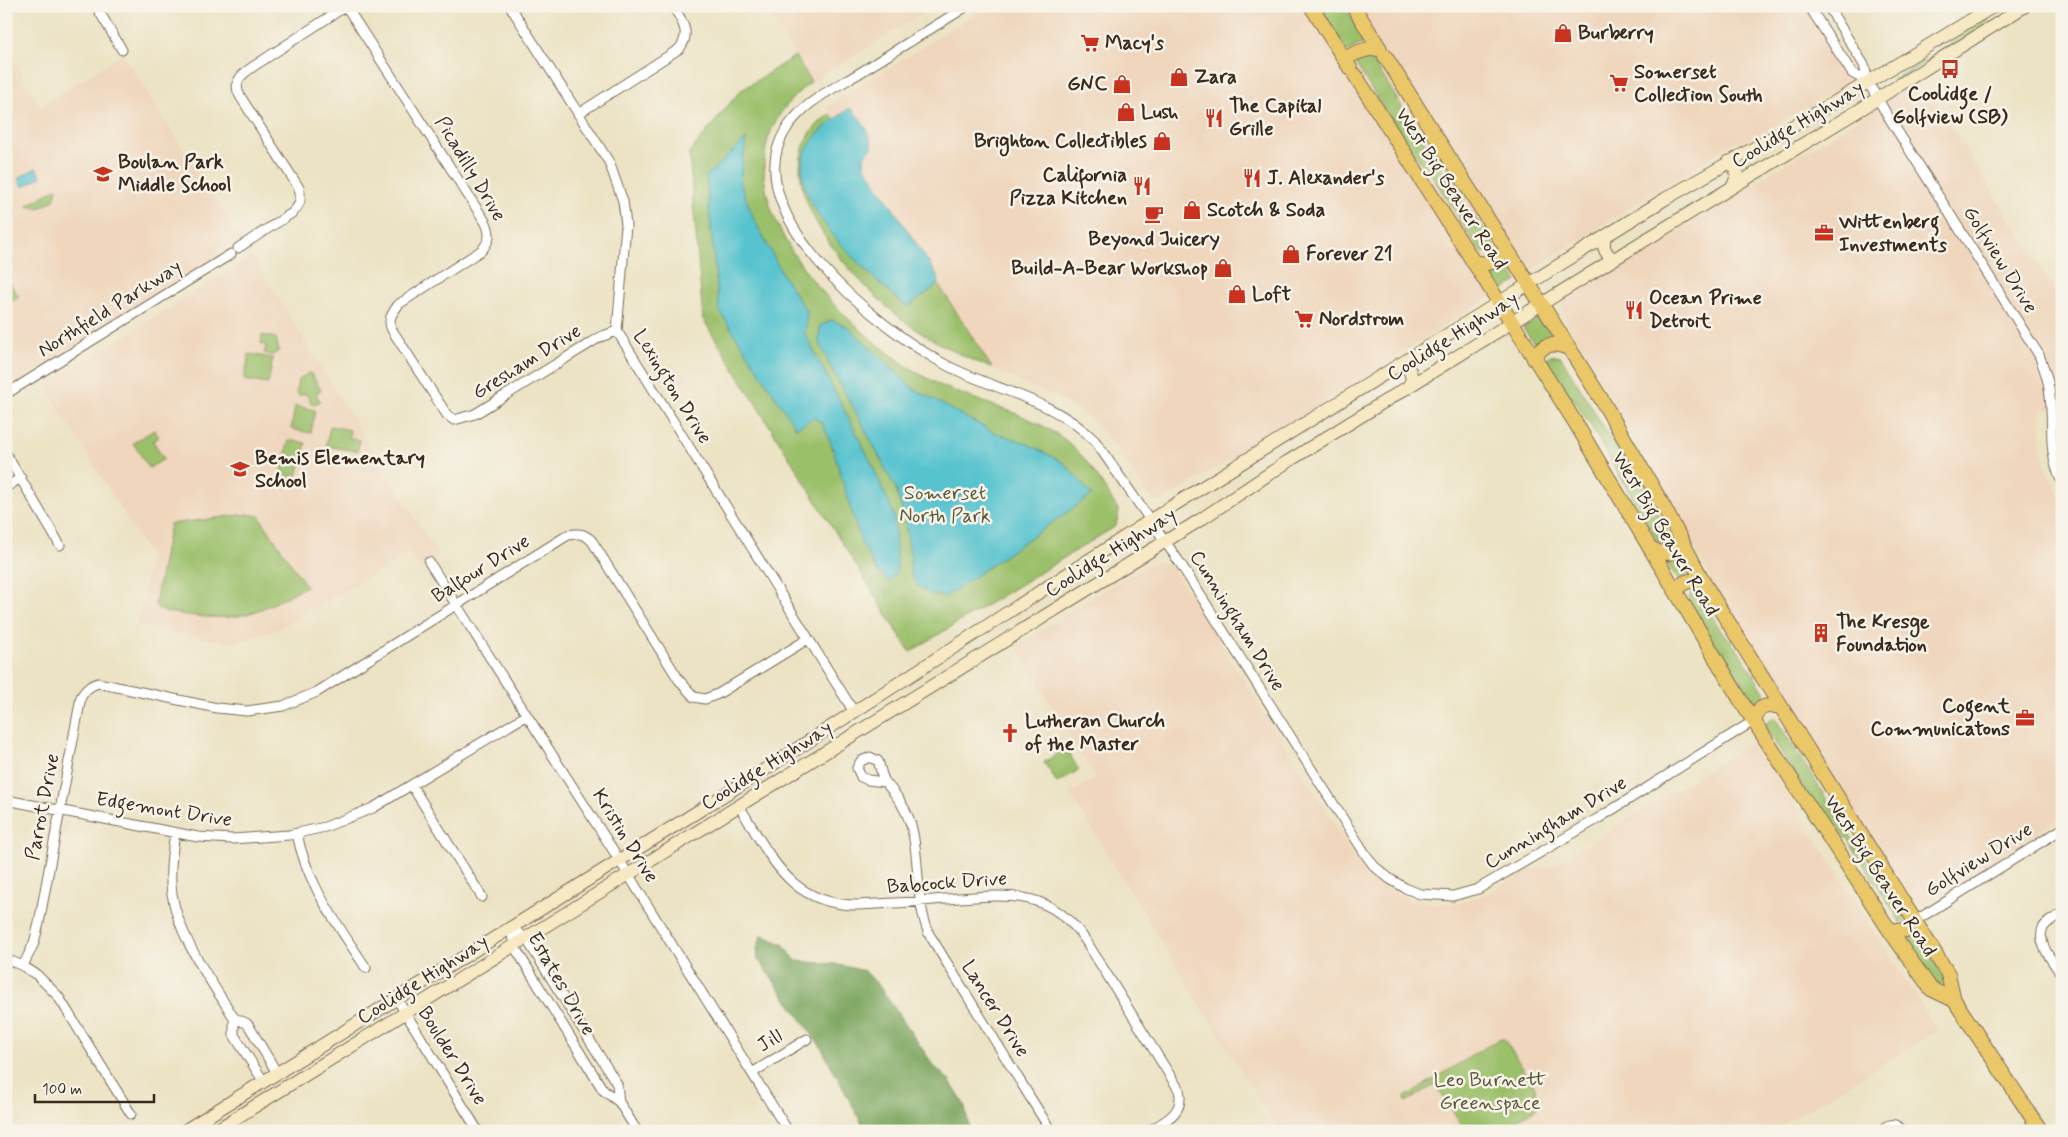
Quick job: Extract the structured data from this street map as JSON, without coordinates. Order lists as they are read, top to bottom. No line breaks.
{"streets":{"main road":["Coolidge Highway","West Big Beaver Road"],"street":["Picadilly Drive","Golfview Drive","Northfield Parkway","Gresham Drive","Lexington Drive","Balfour Drive","Cunningham Drive","Parrot Drive","Edgemont Drive","Kristin Drive","Babcock Drive","Estates Drive","Lancer Drive","Jill","Boulder Drive"]},"crossings":[["Coolidge Highway","West Big Beaver Road"],["Coolidge Highway","Golfview Drive"],["Coolidge Highway","Lexington Drive"],["Coolidge Highway","Cunningham Drive"],["Coolidge Highway","Kristin Drive"],["Coolidge Highway","Babcock Drive"],["Coolidge Highway","Estates Drive"],["Coolidge Highway","Boulder Drive"],["Picadilly Drive","Northfield Parkway"],["Picadilly Drive","Gresham Drive"],["West Big Beaver Road","Golfview Drive"],["West Big Beaver Road","Cunningham Drive"],["Gresham Drive","Lexington Drive"],["Lexington Drive","Balfour Drive"],["Balfour Drive","Parrot Drive"],["Balfour Drive","Kristin Drive"],["Parrot Drive","Edgemont Drive"],["Edgemont Drive","Kristin Drive"],["Kristin Drive","Jill"],["Babcock Drive","Lancer Drive"]],"parks":["Somerset North Park","Leo Burnett Greenspace"],"places":{"shop":["Burberry","Zara","GNC","Lush","Brighton Collectibles","Scotch & Soda","Forever 21","Build-A-Bear Workshop","Loft"],"supermarket":["Macy's","Somerset Collection South","Nordstrom"],"bus stop":["Coolidge / Golfview (SB)"],"restaurant":["The Capital Grille","J. Alexander's","California Pizza Kitchen","Ocean Prime Detroit"],"school or university":["Boulan Park Middle School","Bemis Elementary School"],"cafe":["Beyond Juicery"],"office":["Wittenberg Investments","Cogent Communicatons"],"building":["The Kresge Foundation"],"church":["Lutheran Church of the Master"]},"scale_bar":"100 m"}
